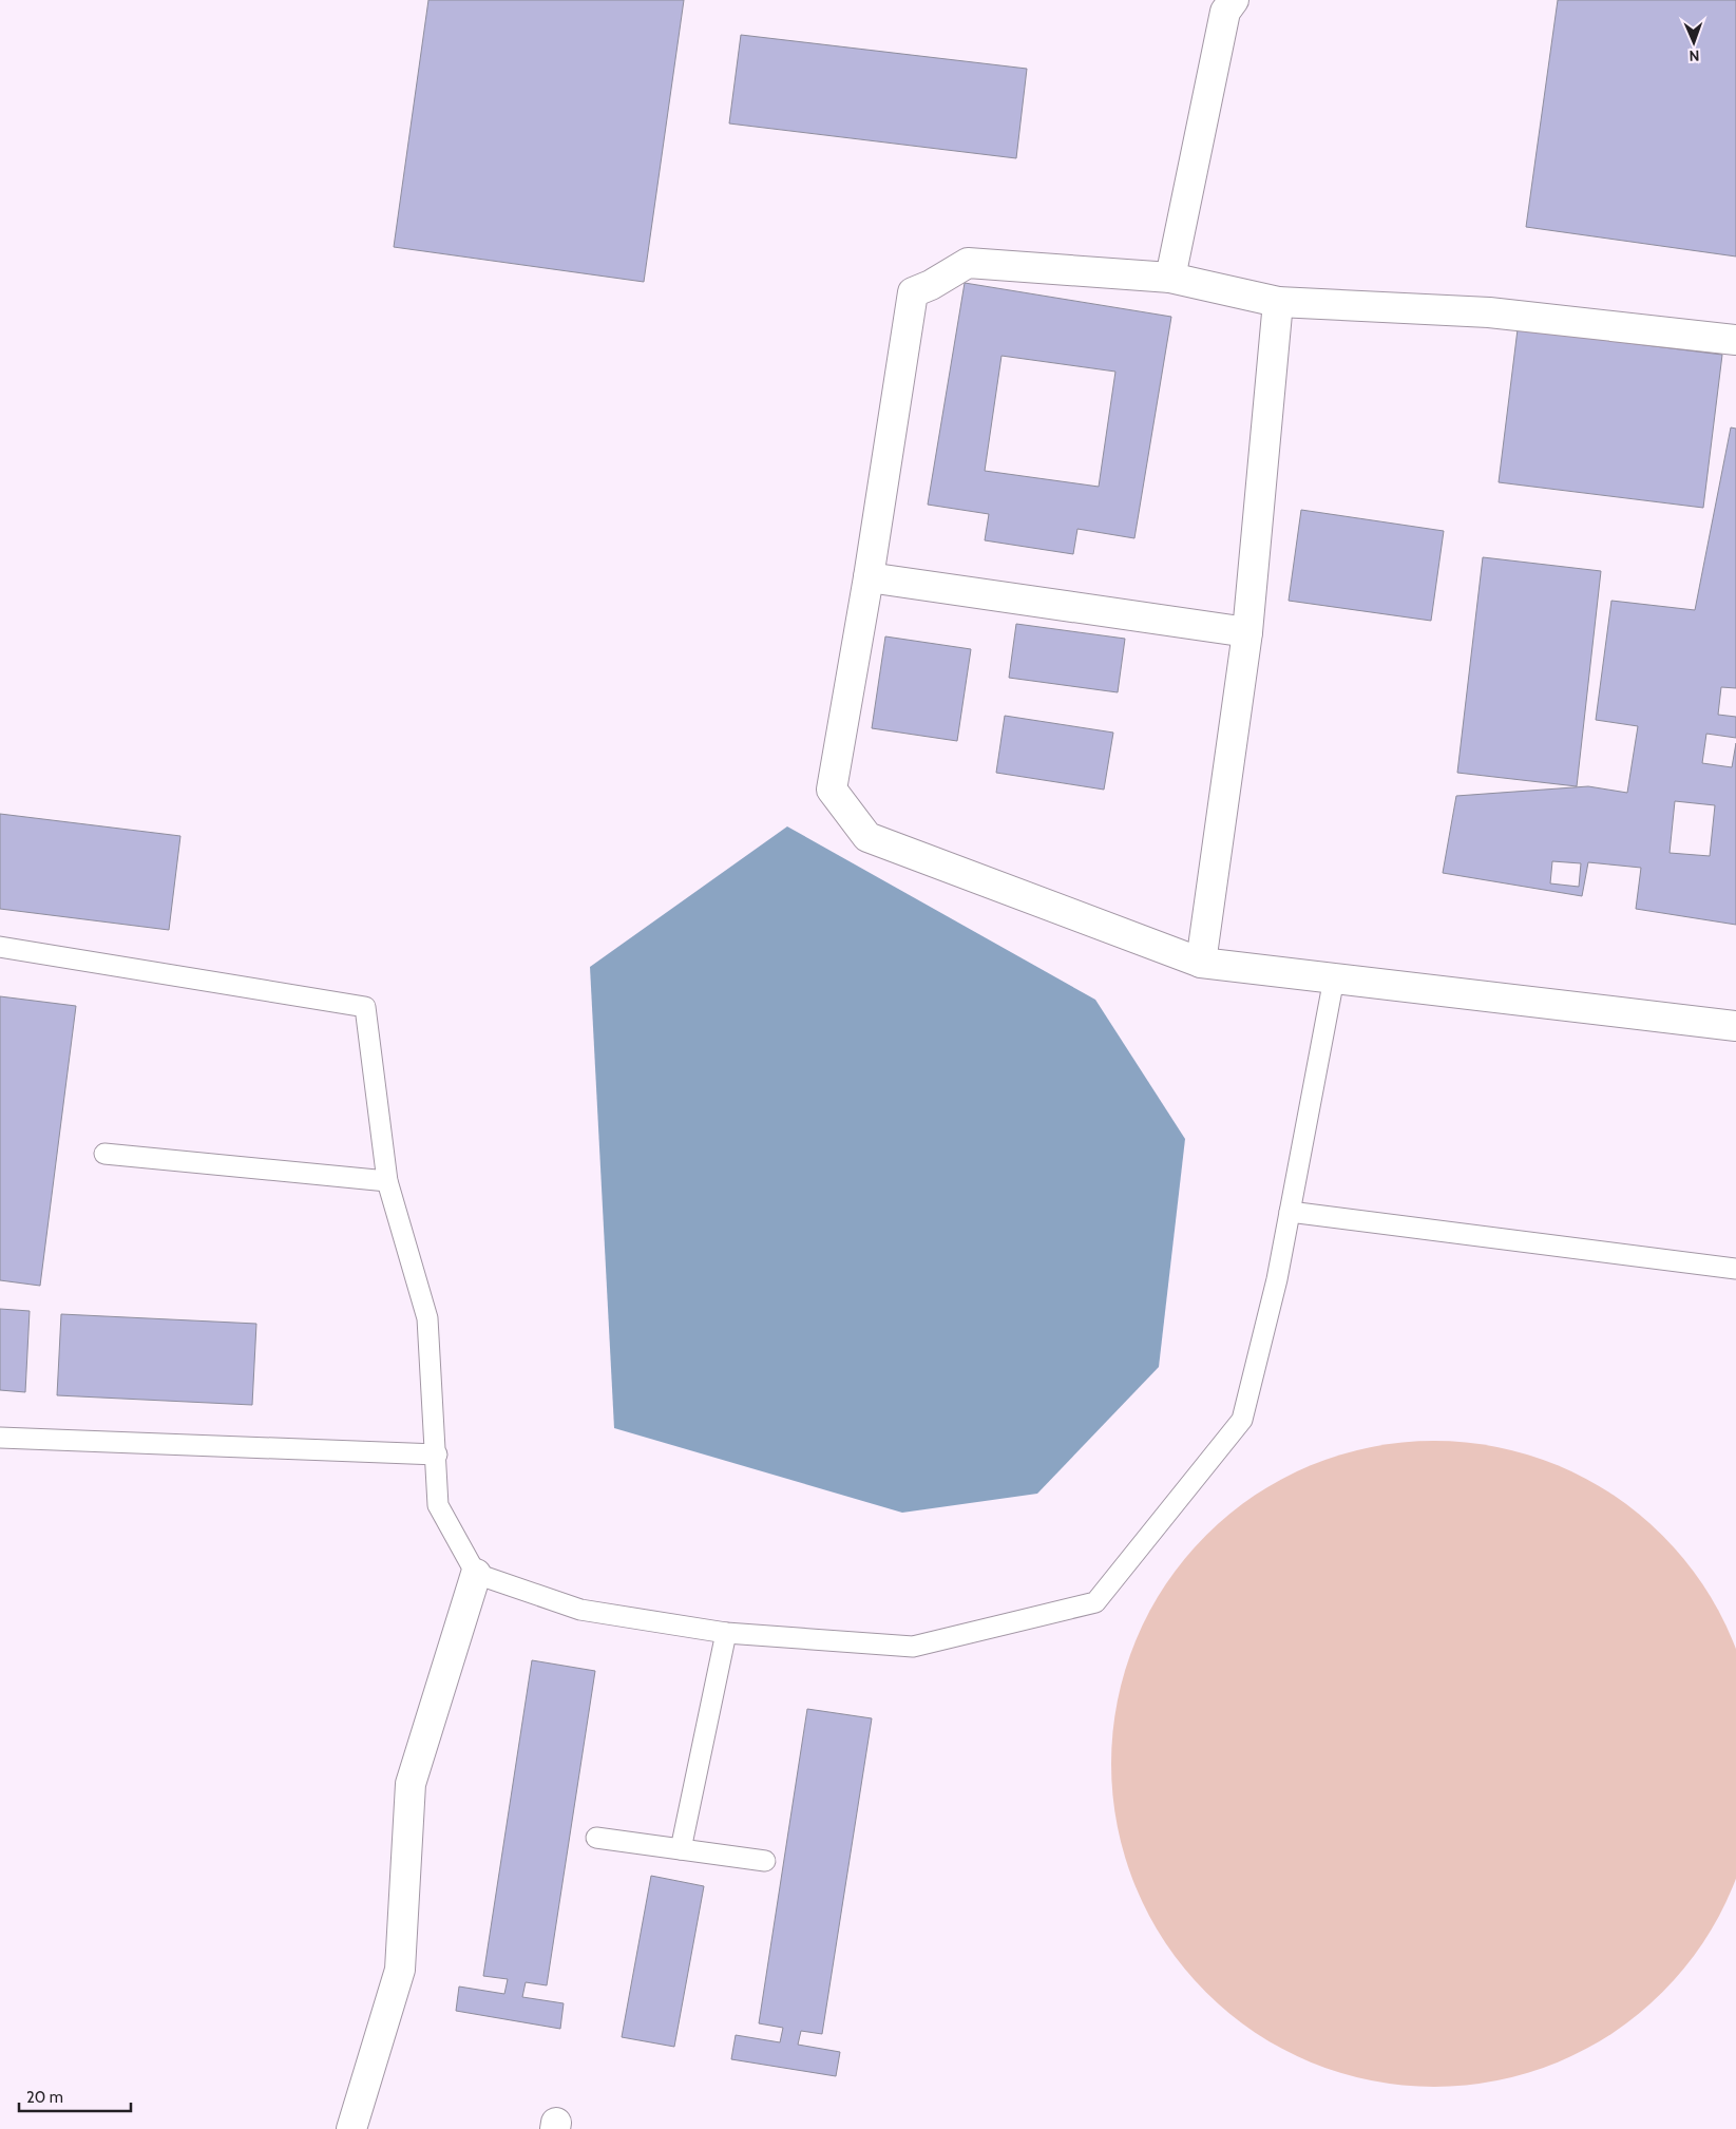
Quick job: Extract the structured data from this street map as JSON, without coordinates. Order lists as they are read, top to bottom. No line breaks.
{"scale_bar":"20 m","north":"bottom"}
